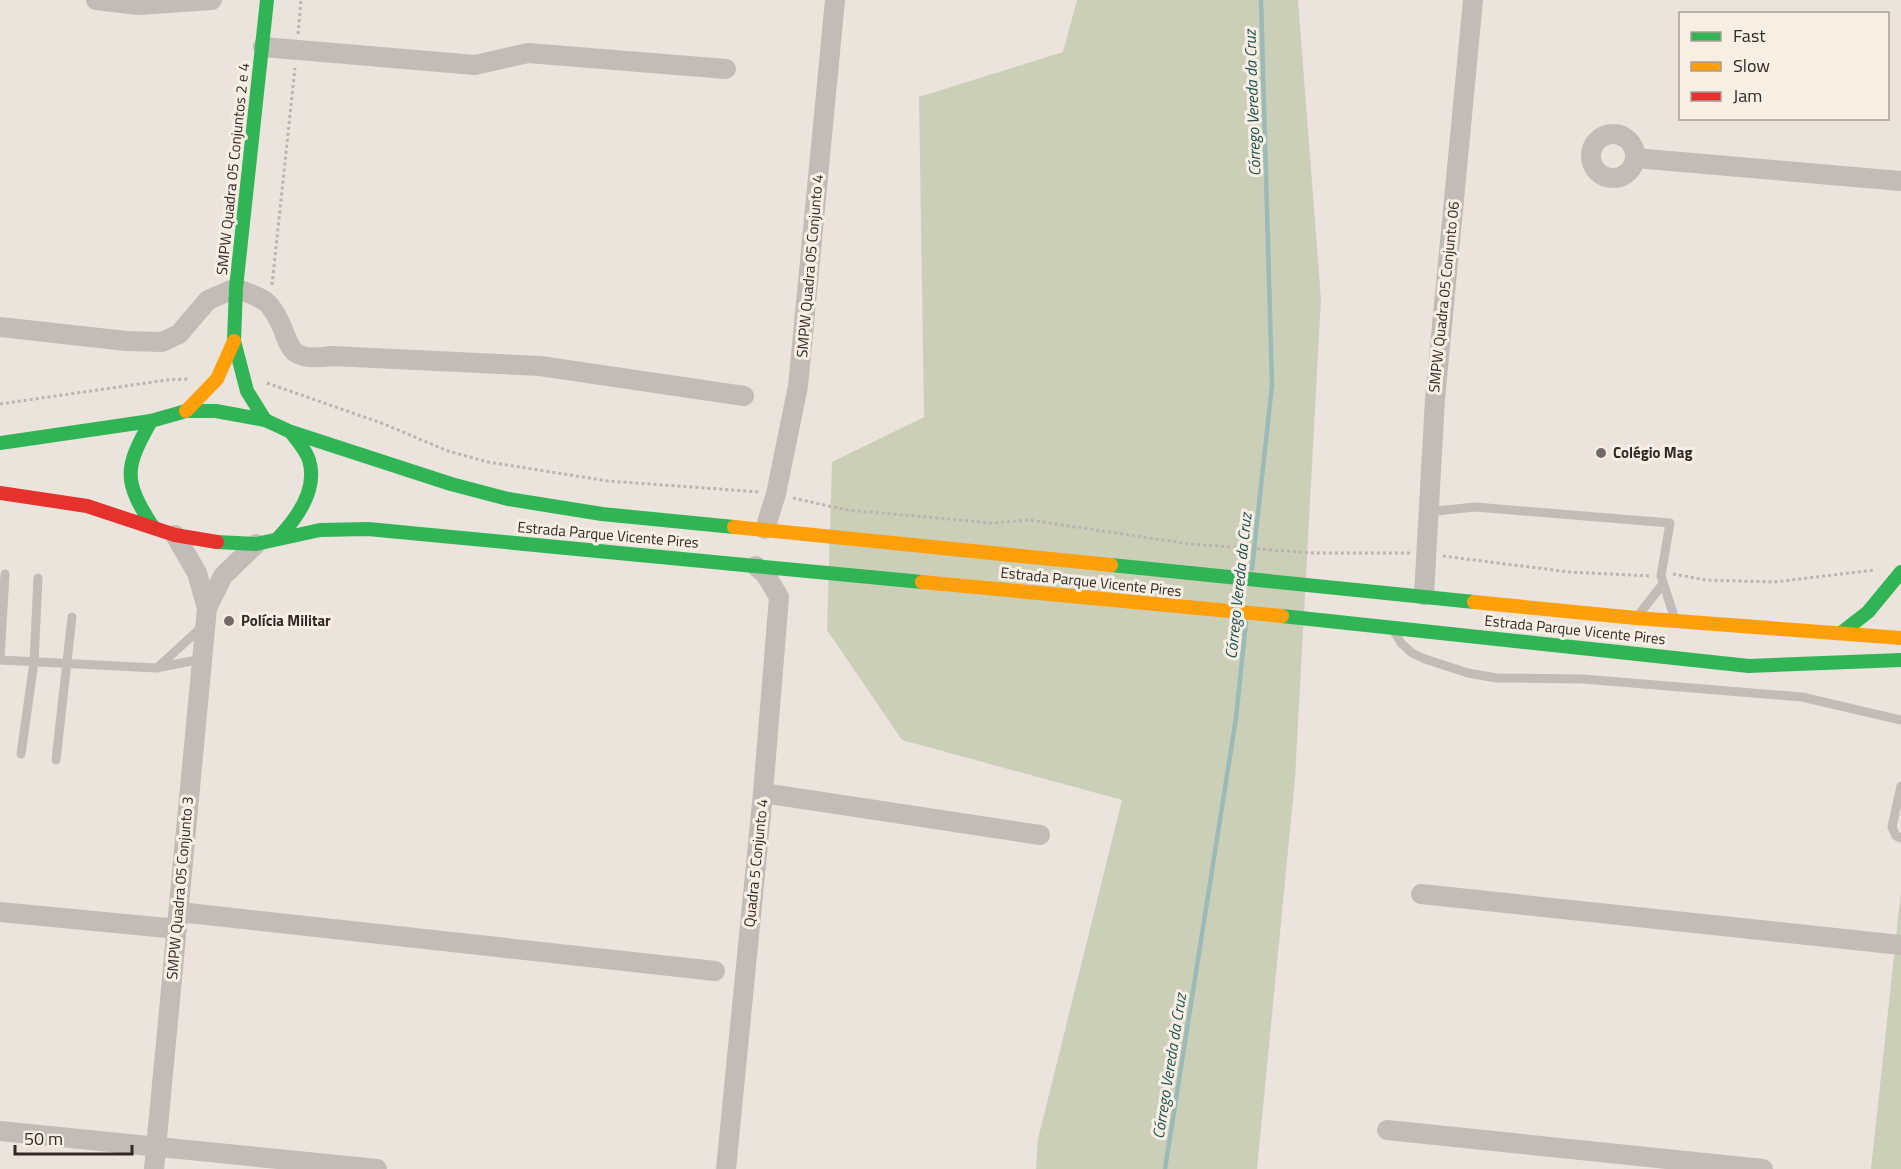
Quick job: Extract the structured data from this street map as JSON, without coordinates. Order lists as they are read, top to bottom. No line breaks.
{"streets":{"main road":["SMPW Quadra 05 Conjuntos 2 e 4","Estrada Parque Vicente Pires"],"street":["SMPW Quadra 05 Conjunto 4","SMPW Quadra 05 Conjunto 06","Quadra 5 Conjunto 4","SMPW Quadra 05 Conjunto 3"]},"crossings":[["SMPW Quadra 05 Conjuntos 2 e 4","Estrada Parque Vicente Pires"],["SMPW Quadra 05 Conjunto 4","Estrada Parque Vicente Pires"],["SMPW Quadra 05 Conjunto 06","Estrada Parque Vicente Pires"],["Estrada Parque Vicente Pires","Quadra 5 Conjunto 4"]],"water":["Córrego Vereda da Cruz"],"places":["Colégio Mag","Polícia Militar"],"legend":["Fast","Slow","Jam"],"scale_bar":"50 m"}
